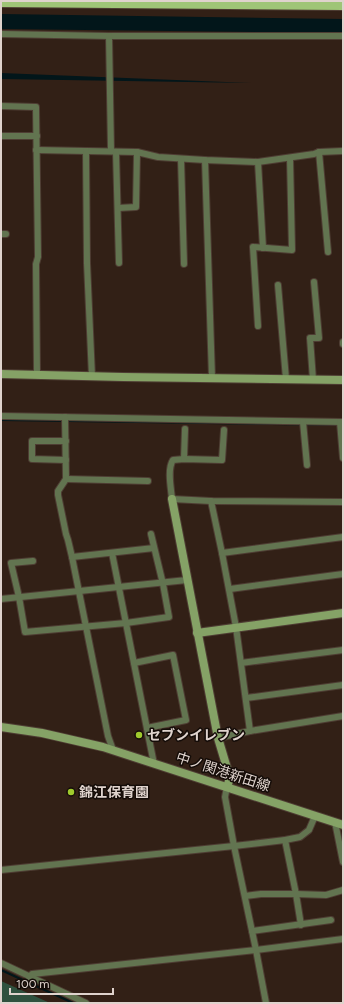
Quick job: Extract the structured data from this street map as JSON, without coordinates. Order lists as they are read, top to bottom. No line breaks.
{"streets":{"street":["中ノ関港新田線"]},"places":["セブンイレブン","錦江保育園"],"scale_bar":"100 m"}
